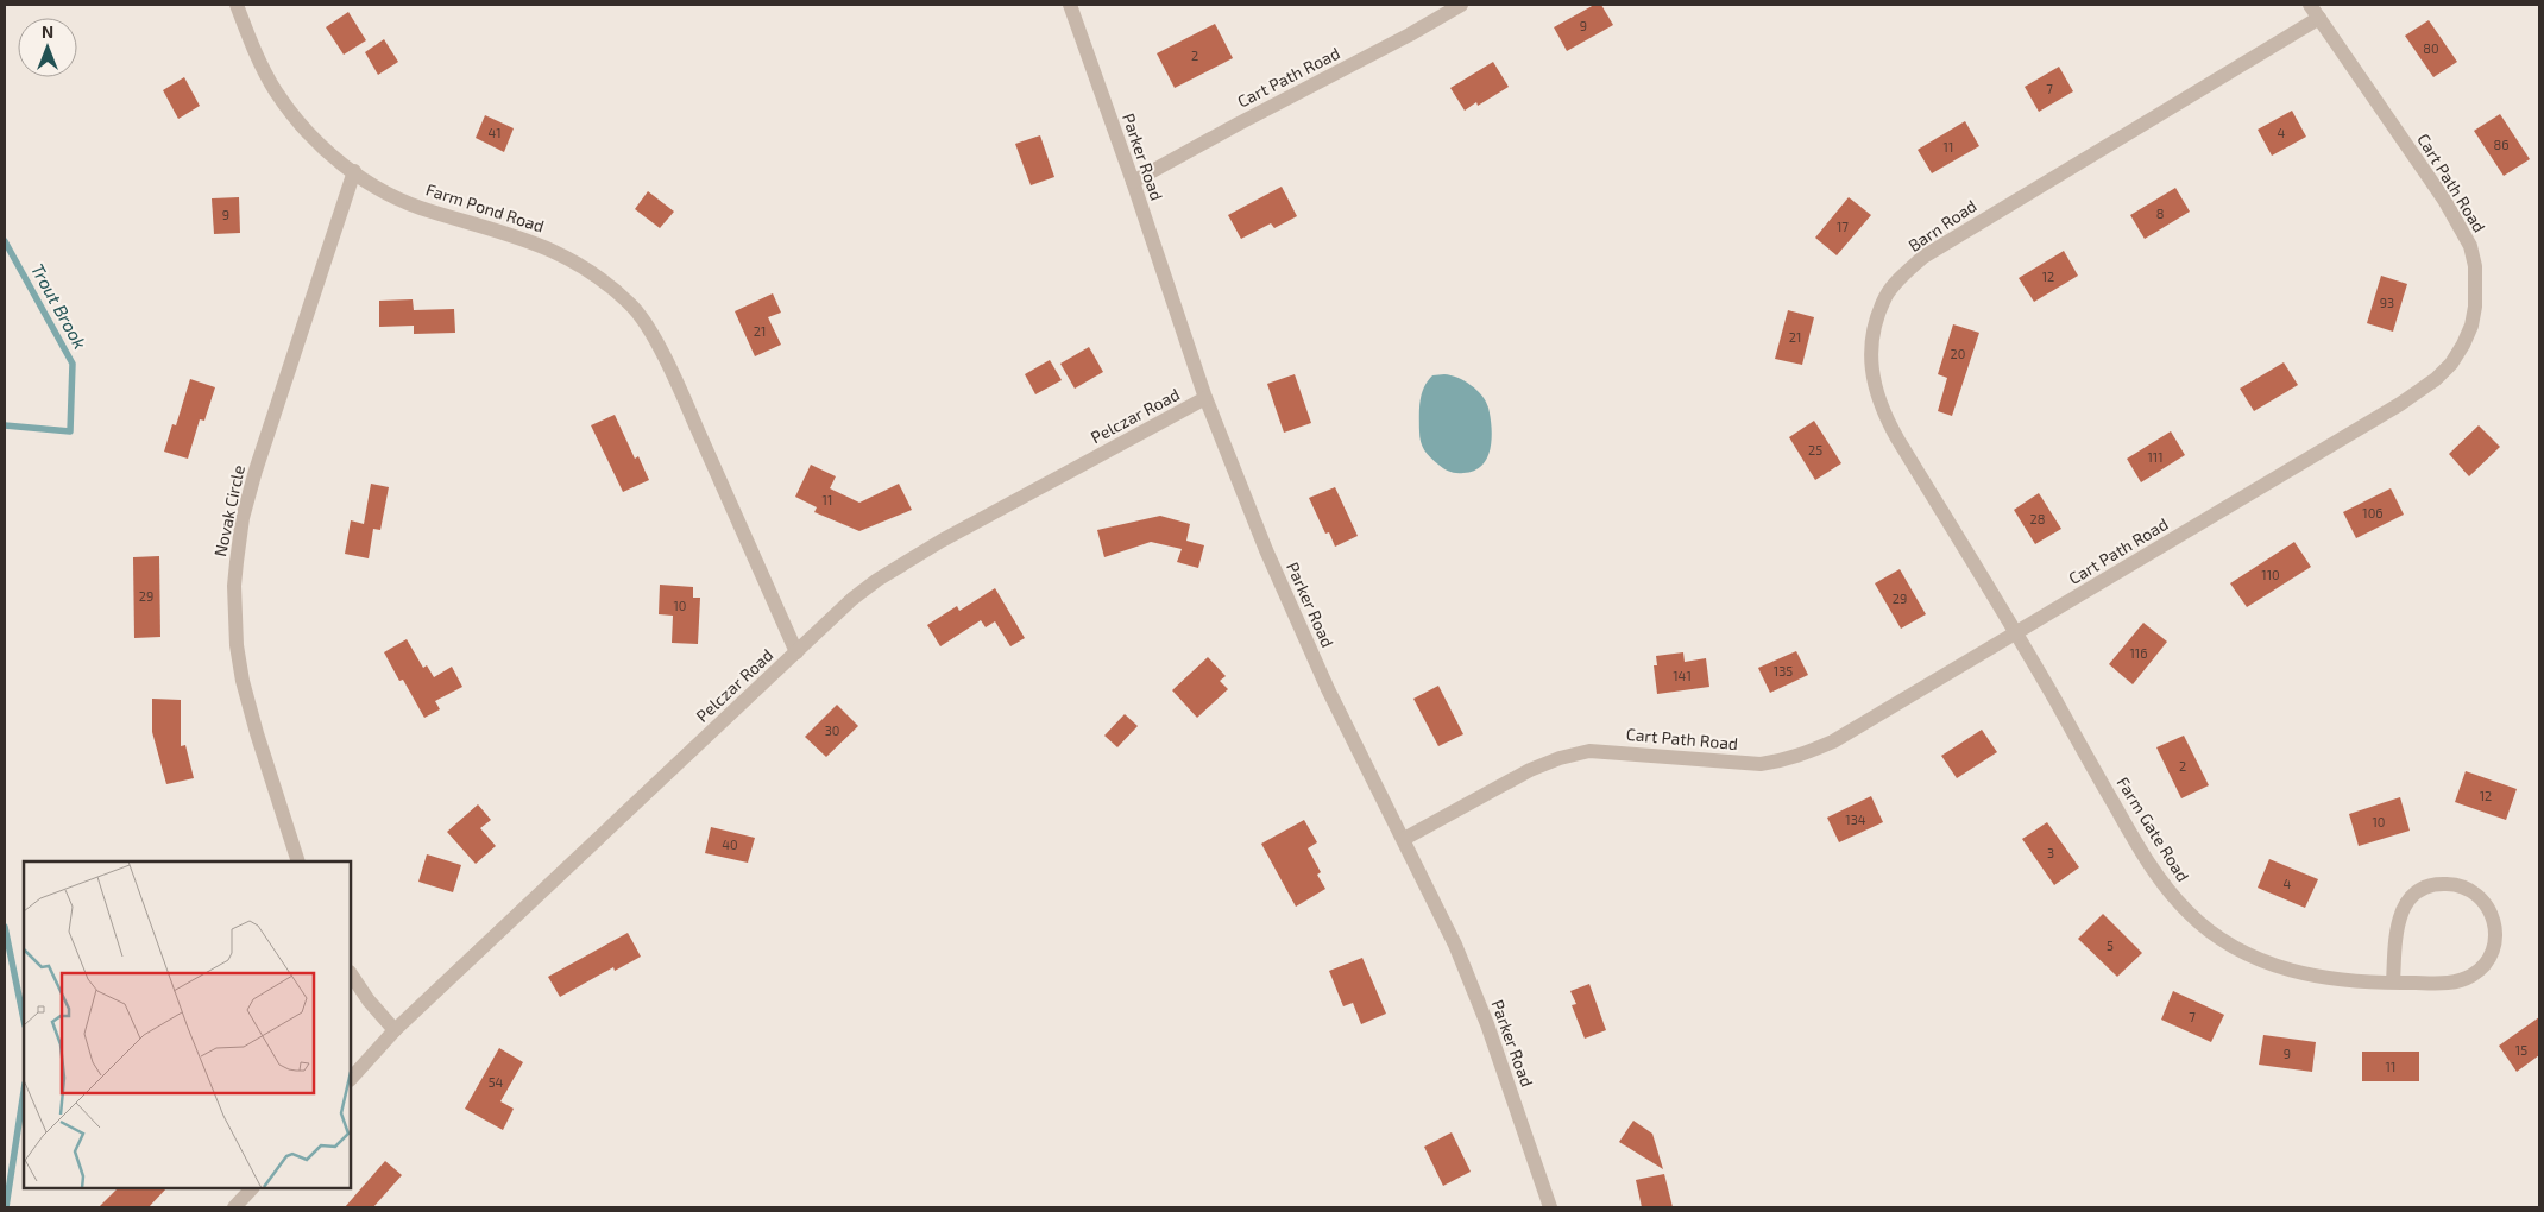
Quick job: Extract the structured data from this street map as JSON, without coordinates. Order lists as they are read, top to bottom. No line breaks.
{"streets":{"street":["Cart Path Road","Parker Road","Farm Pond Road","Barn Road","Pelczar Road","Novak Circle","Farm Gate Road"]},"crossings":[["Cart Path Road","Parker Road"],["Cart Path Road","Barn Road"],["Cart Path Road","Farm Gate Road"],["Parker Road","Pelczar Road"],["Farm Pond Road","Pelczar Road"],["Farm Pond Road","Novak Circle"],["Barn Road","Farm Gate Road"]],"water":["Trout Brook"],"house_numbers":["9","80","2","7","41","4","86","11","8","9","17","12","93","21","21","20","25","111","11","106","28","110","29","29","10","116","135","141","30","2","12","134","10","40","3","4","5","7","15","9","11","54"],"north":"top"}
